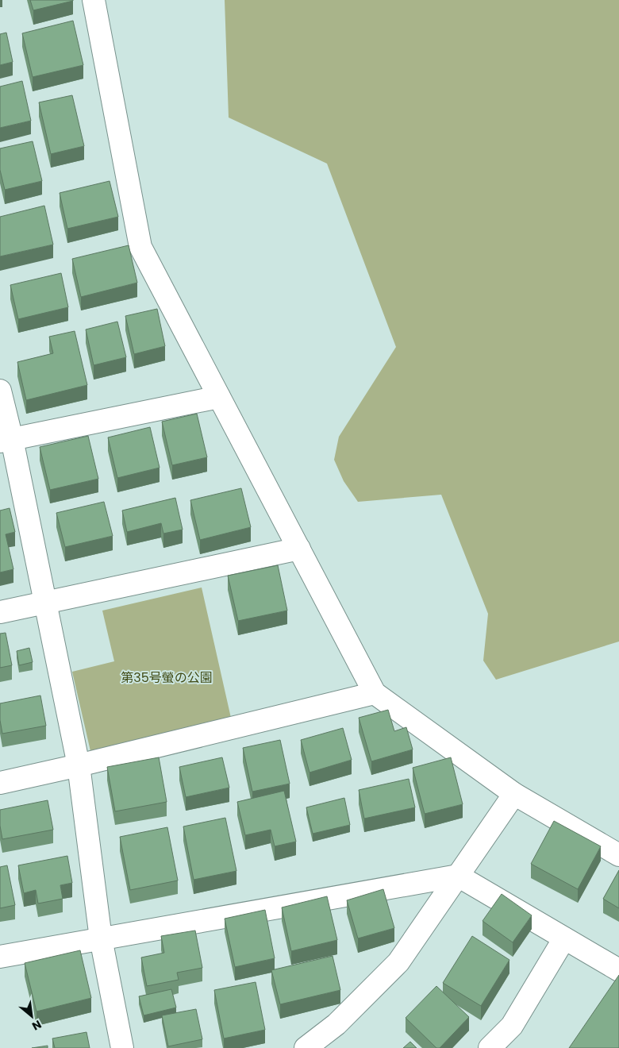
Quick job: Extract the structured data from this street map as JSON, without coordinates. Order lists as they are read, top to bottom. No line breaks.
{"parks":["第35号螢の公園"],"north":"bottom right"}
